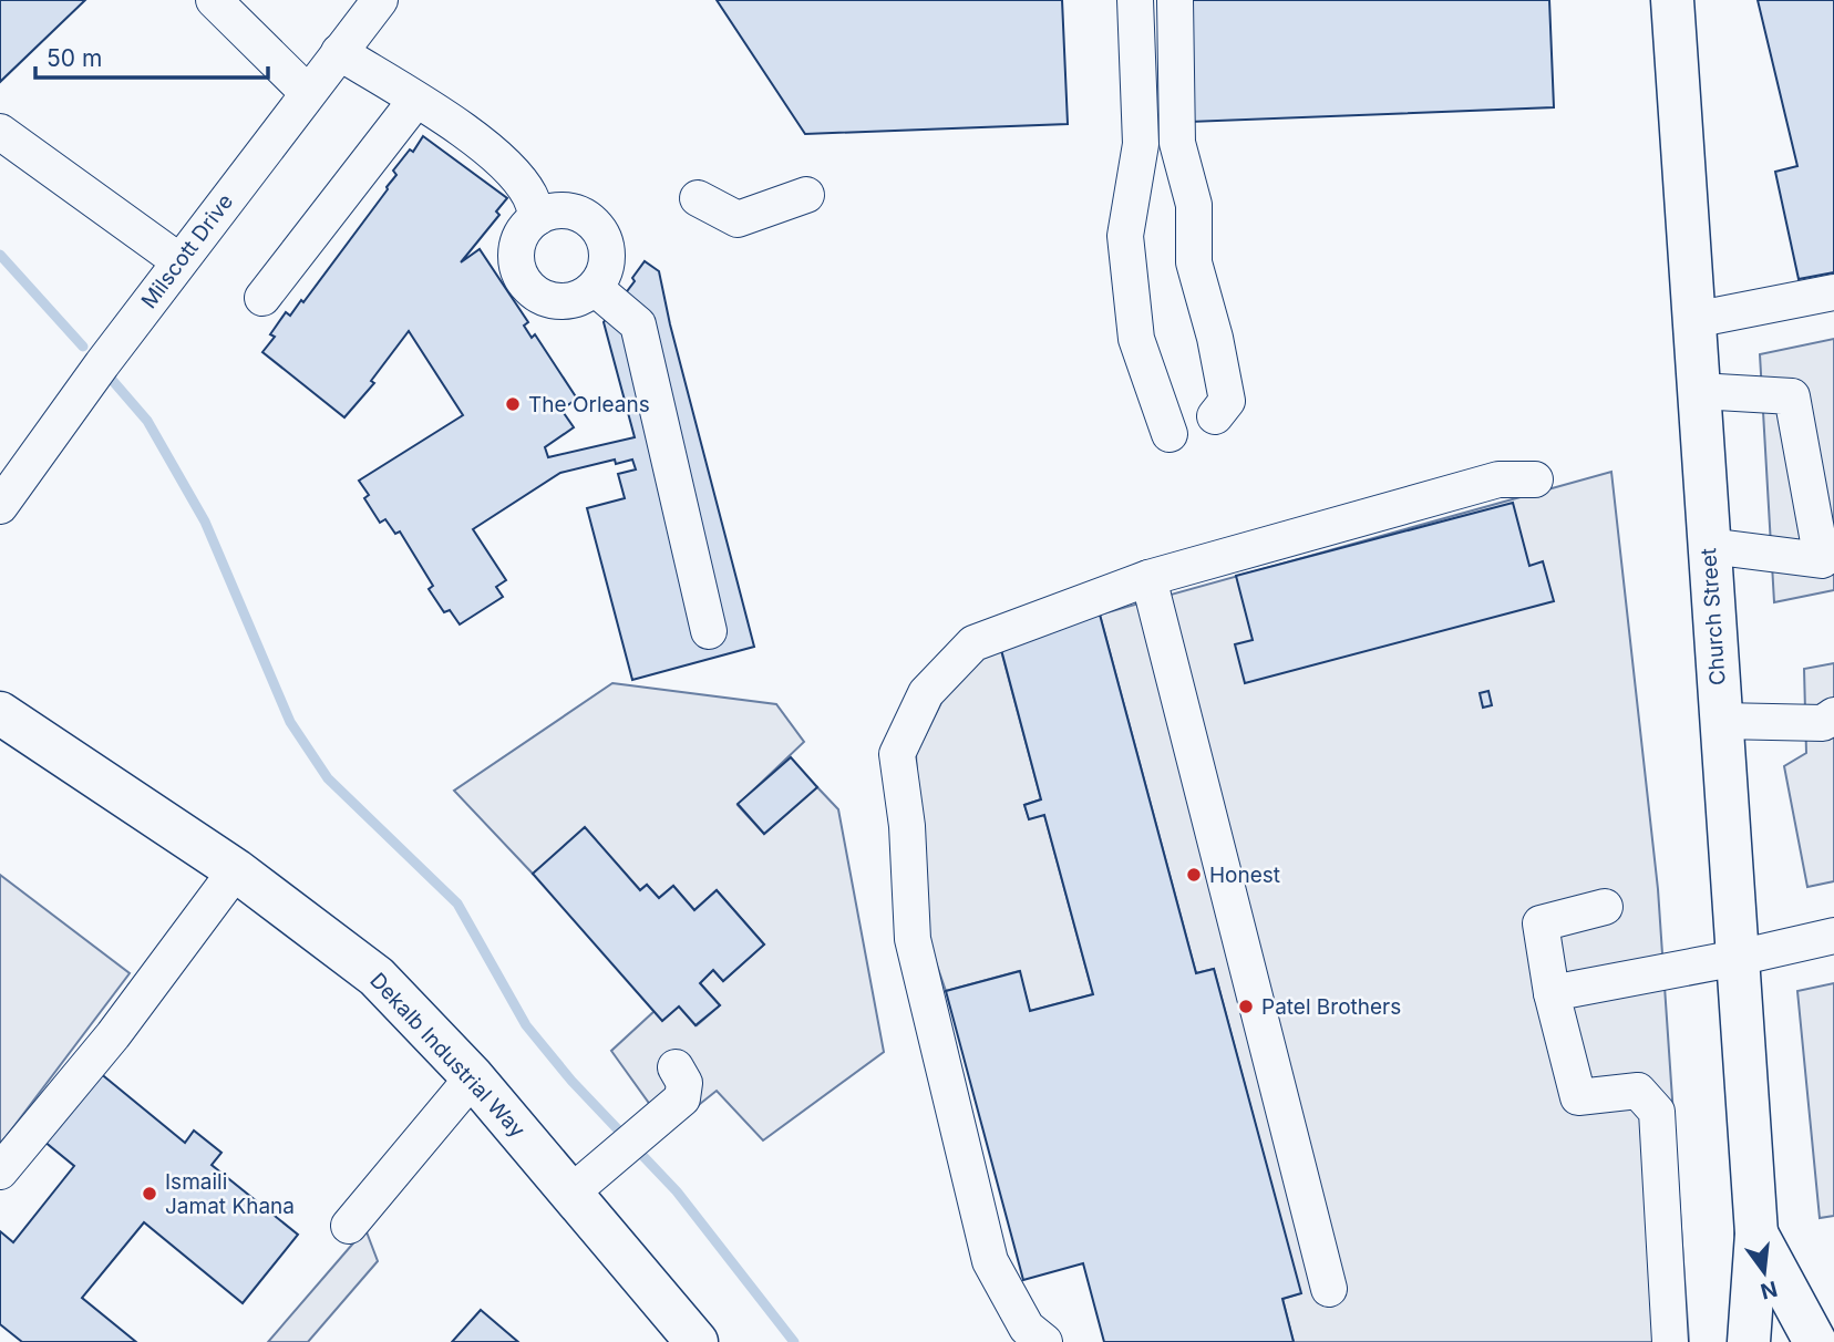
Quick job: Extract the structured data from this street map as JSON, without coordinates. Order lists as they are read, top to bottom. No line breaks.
{"streets":{"main road":["Church Street","Dekalb Industrial Way"],"street":["Milscott Drive"]},"places":["The Orleans","Honest","Patel Brothers","Ismaili Jamat Khana"],"scale_bar":"50 m","north":"bottom"}
